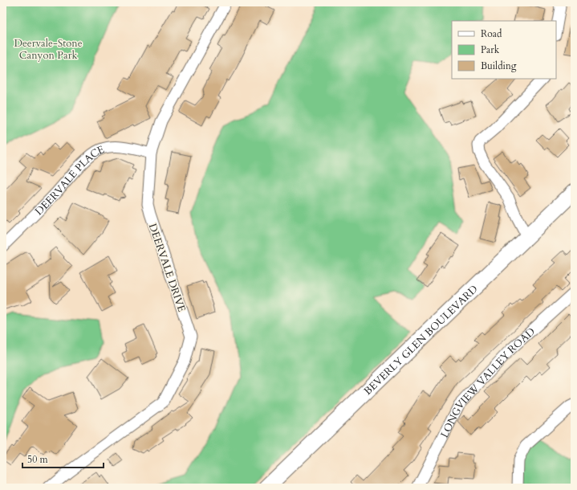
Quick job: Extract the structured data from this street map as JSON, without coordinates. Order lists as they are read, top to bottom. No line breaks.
{"streets":{"main road":["BEVERLY GLEN BOULEVARD"],"street":["DEERVALE PLACE","DEERVALE DRIVE","LONGVIEW VALLEY ROAD"]},"crossings":[["DEERVALE PLACE","DEERVALE DRIVE"]],"parks":["Deervale-Stone Canyon Park"],"legend":["Road","Park","Building"],"scale_bar":"50 m"}
